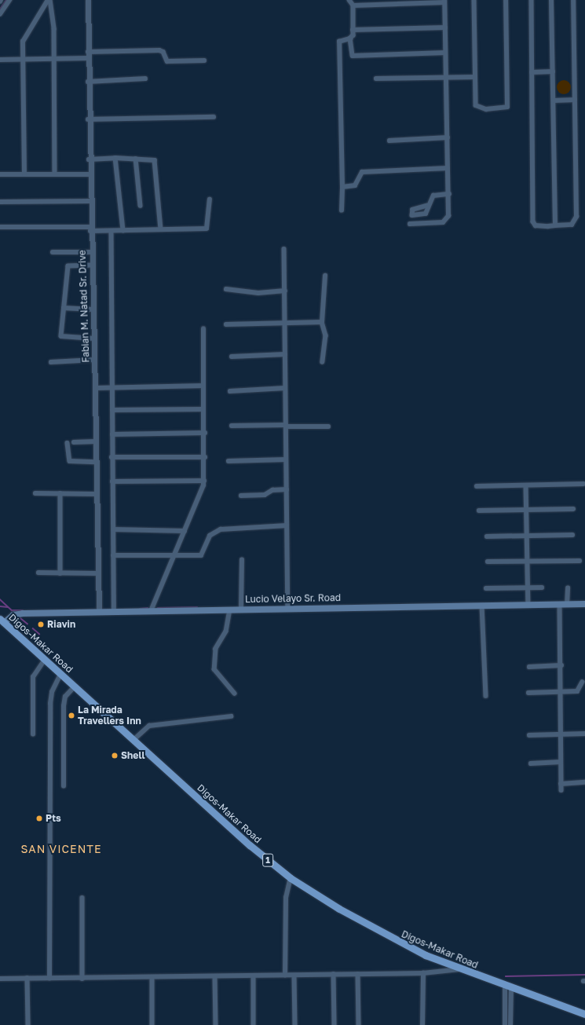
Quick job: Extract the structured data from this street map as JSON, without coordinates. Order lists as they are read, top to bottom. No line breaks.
{"streets":{"main road":["Lucio Velayo Sr. Road","Digos-Makar Road","1"],"street":["Fabian M. Natad Sr. Drive"]},"crossings":[["Fabian M. Natad Sr. Drive","Lucio Velayo Sr. Road"],["Lucio Velayo Sr. Road","Digos-Makar Road"]],"districts":["SAN VICENTE"],"places":["Riavin","La Mirada Travellers Inn","Shell","Pts"]}
